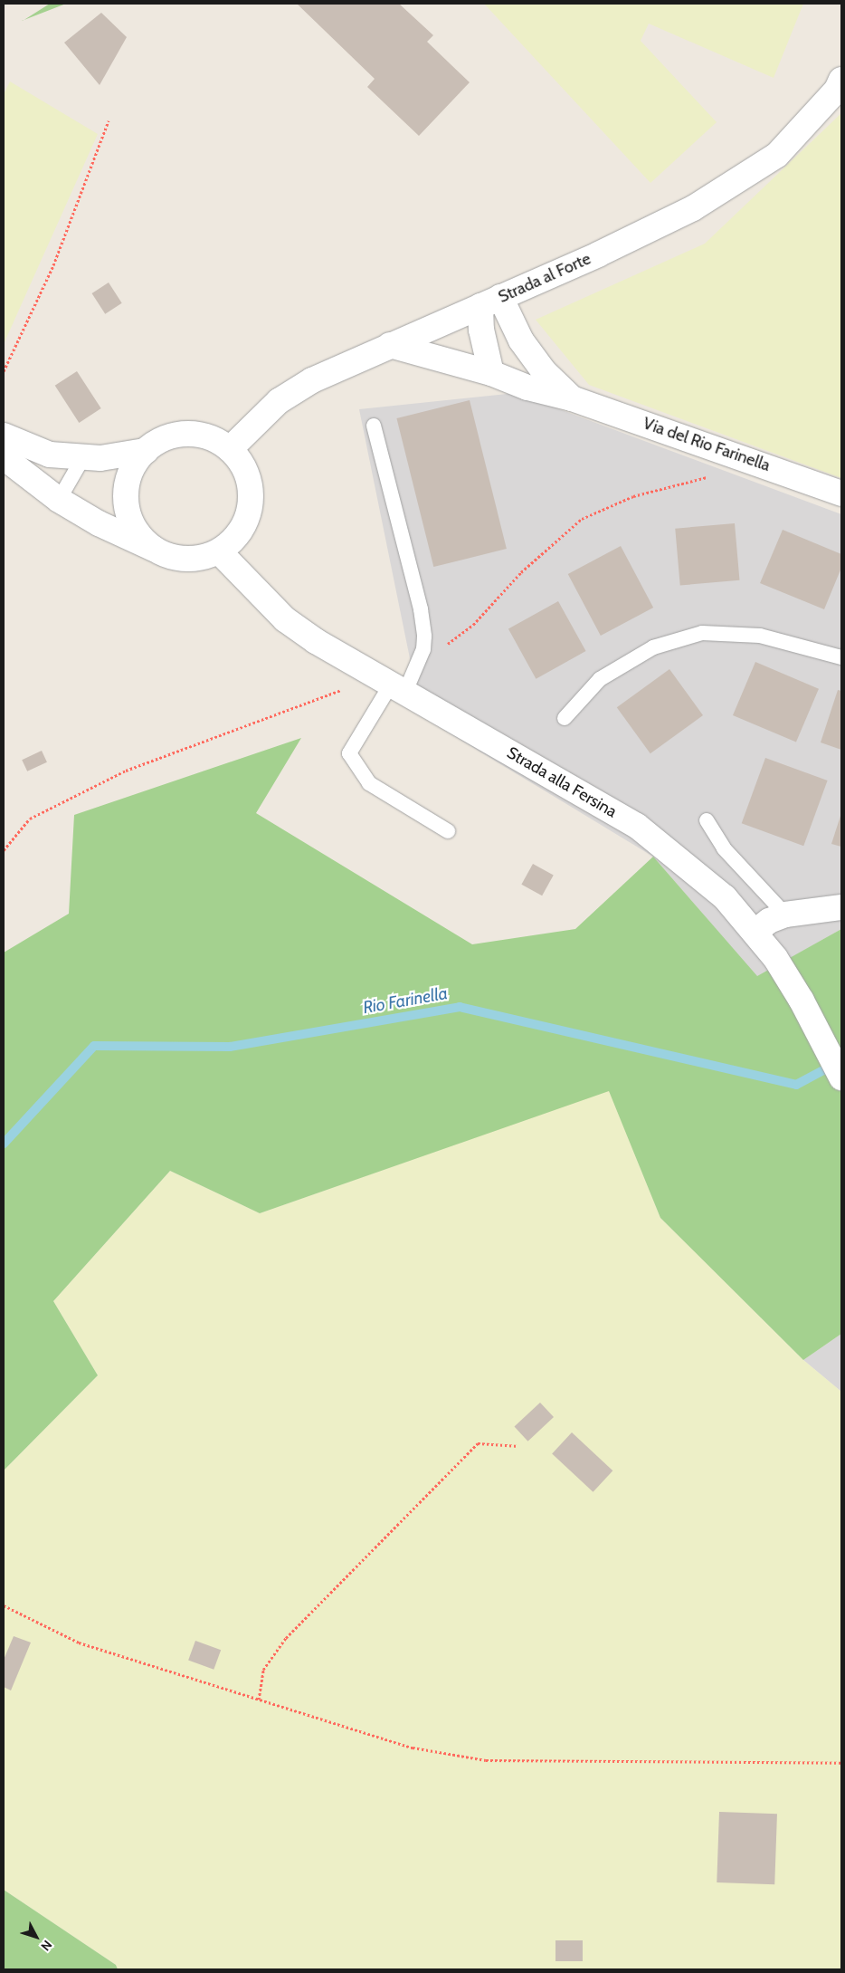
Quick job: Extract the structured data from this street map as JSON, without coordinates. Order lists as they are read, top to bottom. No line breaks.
{"streets":{"street":["Strada al Forte","Via del Rio Farinella","Strada alla Fersina"]},"crossings":[["Strada al Forte","Via del Rio Farinella"],["Strada al Forte","Strada alla Fersina"]],"water":["Rio Farinella"],"north":"bottom right"}
